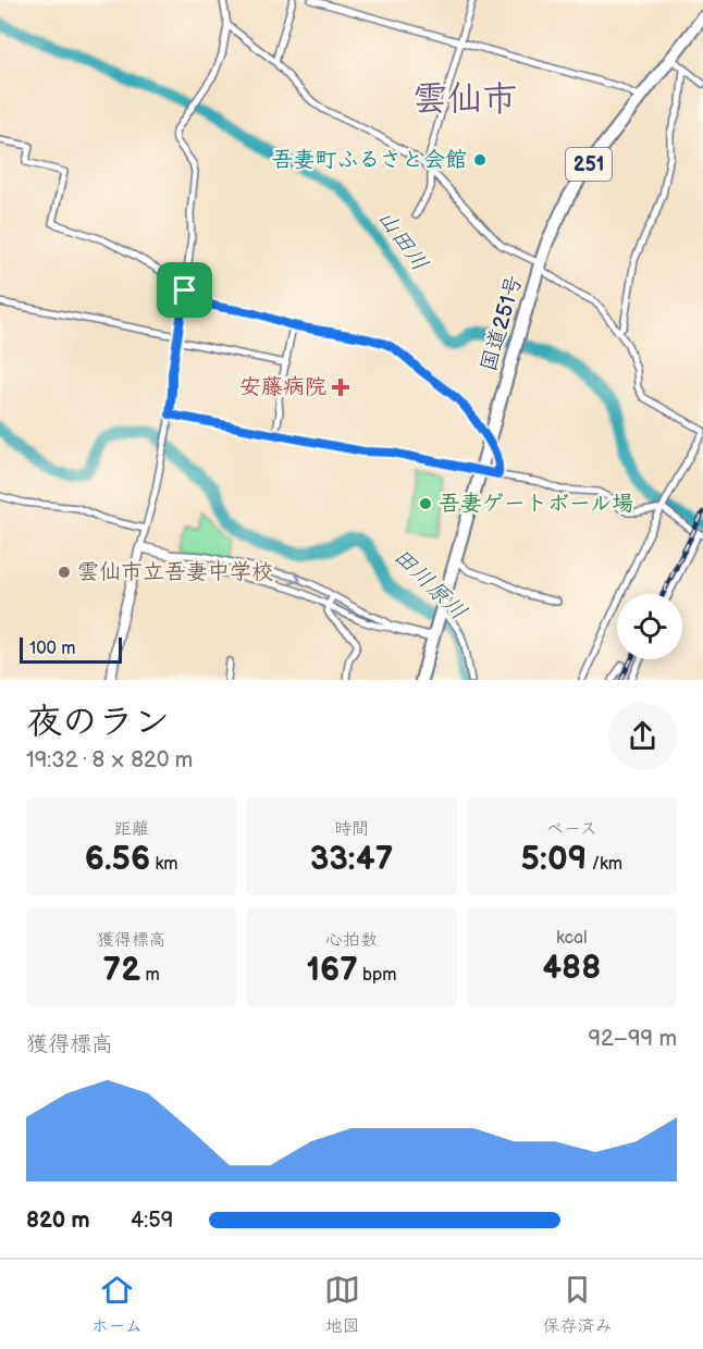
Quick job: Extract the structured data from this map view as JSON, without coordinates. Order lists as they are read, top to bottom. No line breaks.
{"streets":{"highway":["251","国道251号"]},"districts":["雲仙市"],"water":["山田川","田川原川"],"places":{"other":["吾妻町ふるさと会館","吾妻ゲートボール場","雲仙市立吾妻中学校"],"health":["安藤病院"]},"scale_bar":"100 m","page":{"scale":"100 m","heading":["夜のラン","19:32 · 8 × 820 m"],"stats":[["距離","6.56 km"],["時間","33:47"],["ペース","5:09 /km"],["獲得標高","72 m"],["心拍数","167 bpm"],["kcal","488"]],"chart":["獲得標高","92–99 m"],"list":[{"name":"820 m","note":"4:59"}],"tabs":["ホーム","地図","保存済み"]}}
